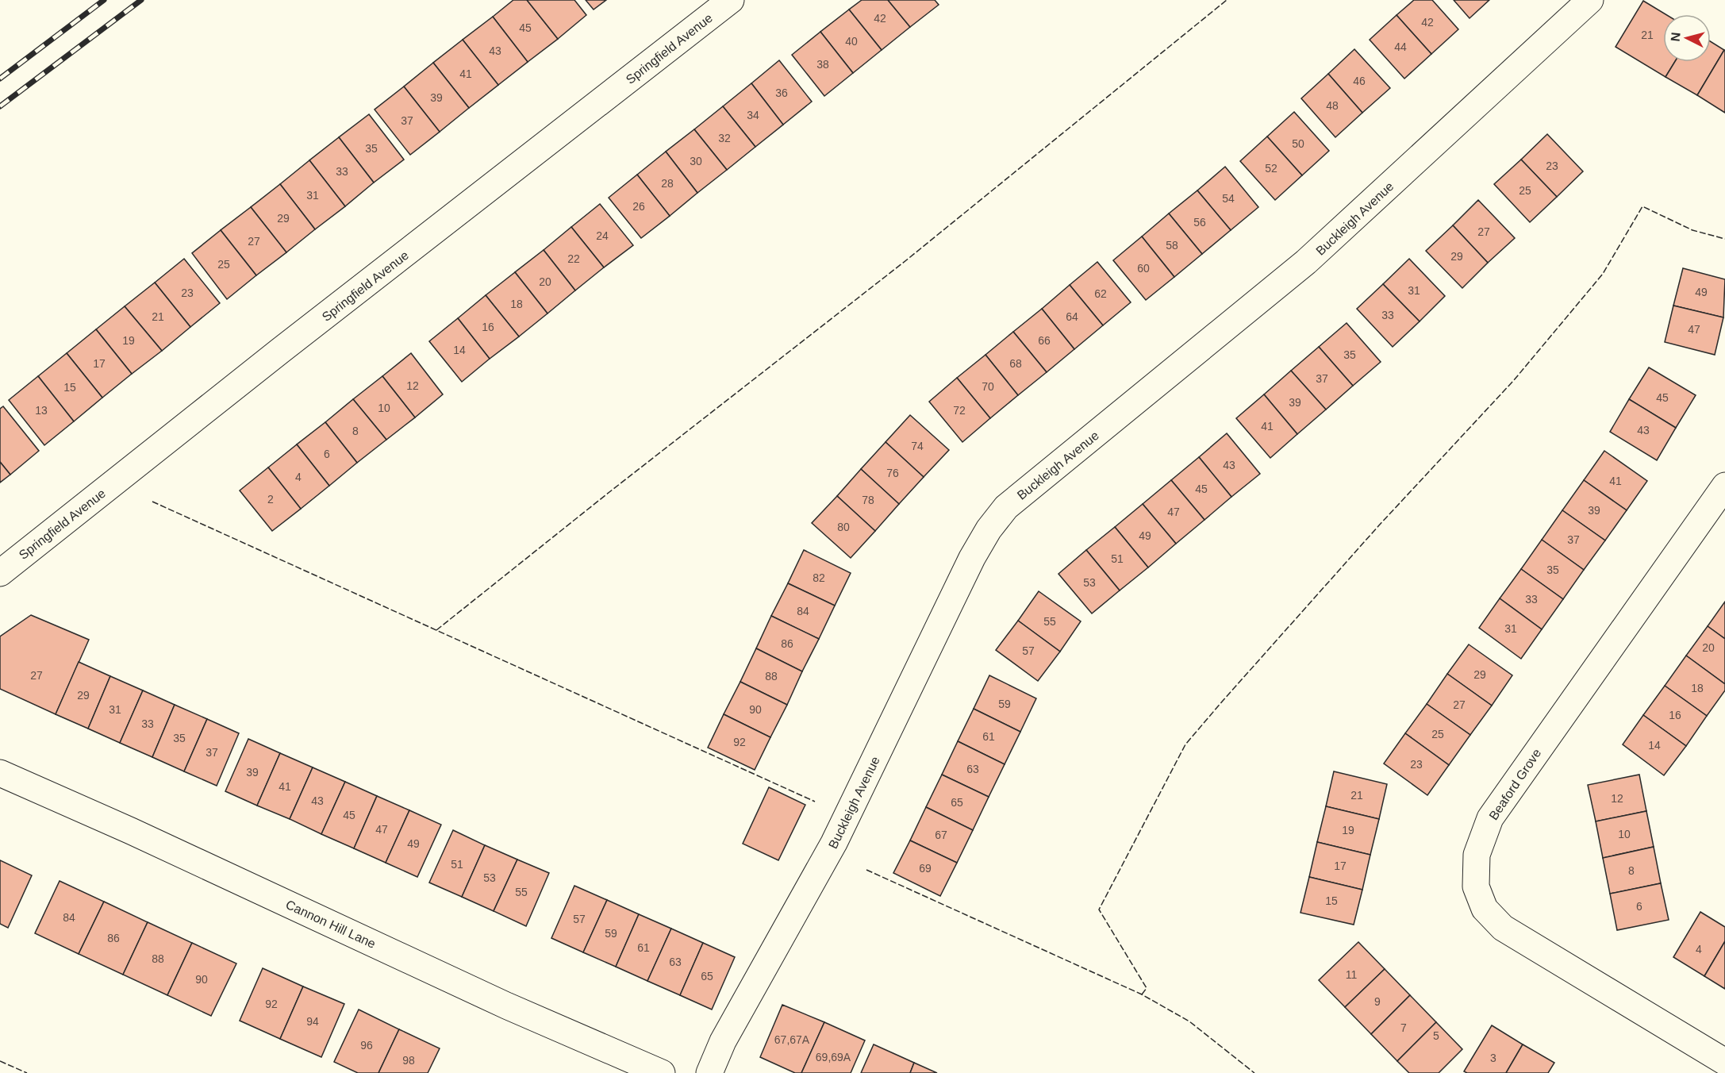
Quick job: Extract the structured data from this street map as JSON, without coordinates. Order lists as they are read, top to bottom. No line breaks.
{"streets":{"street":["Springfield Avenue","Buckleigh Avenue","Beaford Grove","Cannon Hill Lane"]},"house_numbers":["42","42","45","21","40","44","43","38","41","46","36","39","48","34","37","32","50","35","30","23","52","33","28","25","31","54","26","29","56","27","24","27","58","29","22","25","60","20","31","49","23","62","18","33","21","64","16","47","19","66","14","35","17","68","37","12","70","15","45","39","10","13","72","41","43","8","74","6","43","76","4","41","45","2","78","39","47","80","49","37","51","35","82","53","33","84","55","31","86","20","57","29","27","88","18","29","59","27","31","90","16","33","25","61","35","92","14","37","23","63","39","41","21","12","43","65","45","47","19","10","67","49","51","17","69","8","53","55","15","6","84","57","59","86","61","4","88","63","11","65","90","9","92","94","7","5","67,67A","96","69,69A","3","98"],"north":"left"}
